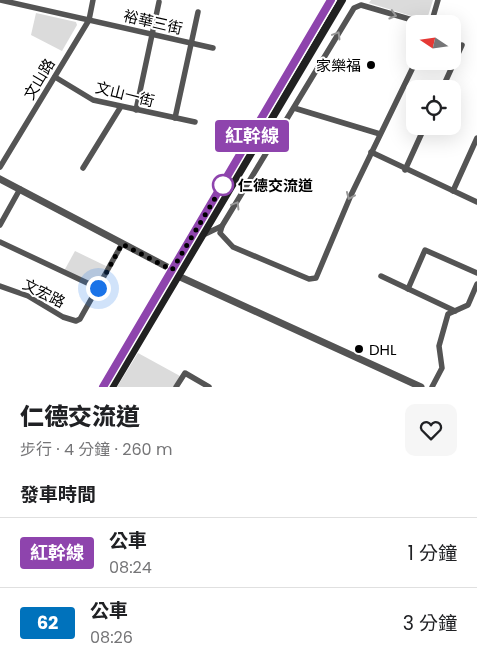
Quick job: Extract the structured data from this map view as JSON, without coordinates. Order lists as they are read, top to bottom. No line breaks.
{"streets":{"street":["裕華三街","文山路","文山一街","文宏路"]},"crossings":[["裕華三街","文山路"],["文山路","文山一街"]],"places":["家樂福","仁德交流道","DHL"],"lines":["bus line 紅幹線"],"north":"left","page":{"on_map":"紅幹線","heading":[["仁德交流道","步行 · 4 分鐘 · 260 m"],"發車時間"],"list":[{"mark":"紅幹線","name":"公車","note":"08:24","value":"1 分鐘"},{"mark":"62","name":"公車","note":"08:26","value":"3 分鐘"}]}}
